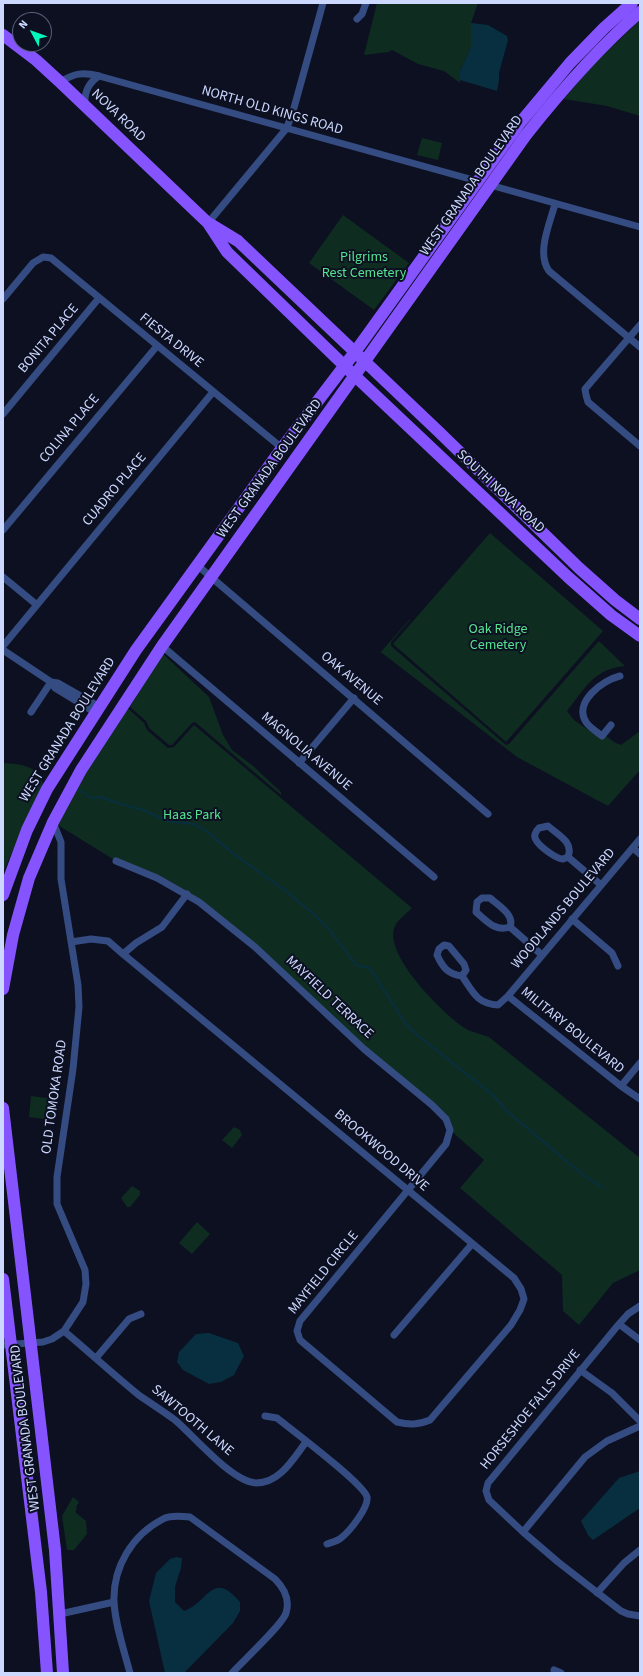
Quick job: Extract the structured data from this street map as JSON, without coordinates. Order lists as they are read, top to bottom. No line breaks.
{"streets":{"main road":["NOVA ROAD","WEST GRANADA BOULEVARD","SOUTH NOVA ROAD"],"street":["NORTH OLD KINGS ROAD","BONITA PLACE","FIESTA DRIVE","COLINA PLACE","CUADRO PLACE","OAK AVENUE","MAGNOLIA AVENUE","WOODLANDS BOULEVARD","MAYFIELD TERRACE","MILITARY BOULEVARD","OLD TOMOKA ROAD","BROOKWOOD DRIVE","MAYFIELD CIRCLE","HORSESHOE FALLS DRIVE","SAWTOOTH LANE"]},"crossings":[["NORTH OLD KINGS ROAD","NOVA ROAD"],["NORTH OLD KINGS ROAD","WEST GRANADA BOULEVARD"],["NOVA ROAD","WEST GRANADA BOULEVARD"],["NOVA ROAD","SOUTH NOVA ROAD"],["WEST GRANADA BOULEVARD","FIESTA DRIVE"],["WEST GRANADA BOULEVARD","SOUTH NOVA ROAD"],["WEST GRANADA BOULEVARD","OAK AVENUE"],["WEST GRANADA BOULEVARD","MAGNOLIA AVENUE"],["WEST GRANADA BOULEVARD","OLD TOMOKA ROAD"],["BONITA PLACE","FIESTA DRIVE"],["FIESTA DRIVE","COLINA PLACE"],["FIESTA DRIVE","CUADRO PLACE"],["WOODLANDS BOULEVARD","MILITARY BOULEVARD"],["MAYFIELD TERRACE","BROOKWOOD DRIVE"],["MAYFIELD TERRACE","MAYFIELD CIRCLE"],["OLD TOMOKA ROAD","BROOKWOOD DRIVE"],["OLD TOMOKA ROAD","SAWTOOTH LANE"],["BROOKWOOD DRIVE","MAYFIELD CIRCLE"]],"parks":["Pilgrims Rest Cemetery","Oak Ridge Cemetery","Haas Park"],"north":"top left"}
